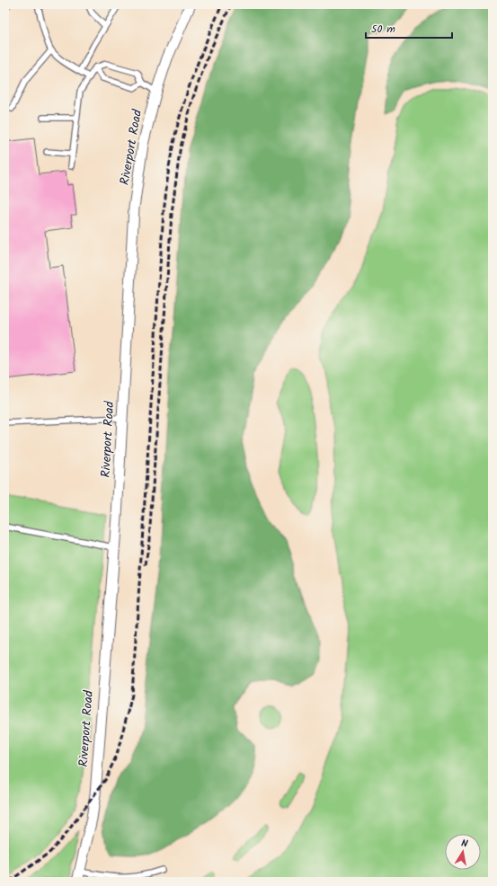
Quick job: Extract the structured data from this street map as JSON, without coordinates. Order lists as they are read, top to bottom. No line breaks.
{"streets":{"street":["Riverport Road"]},"scale_bar":"50 m","north":"top"}
